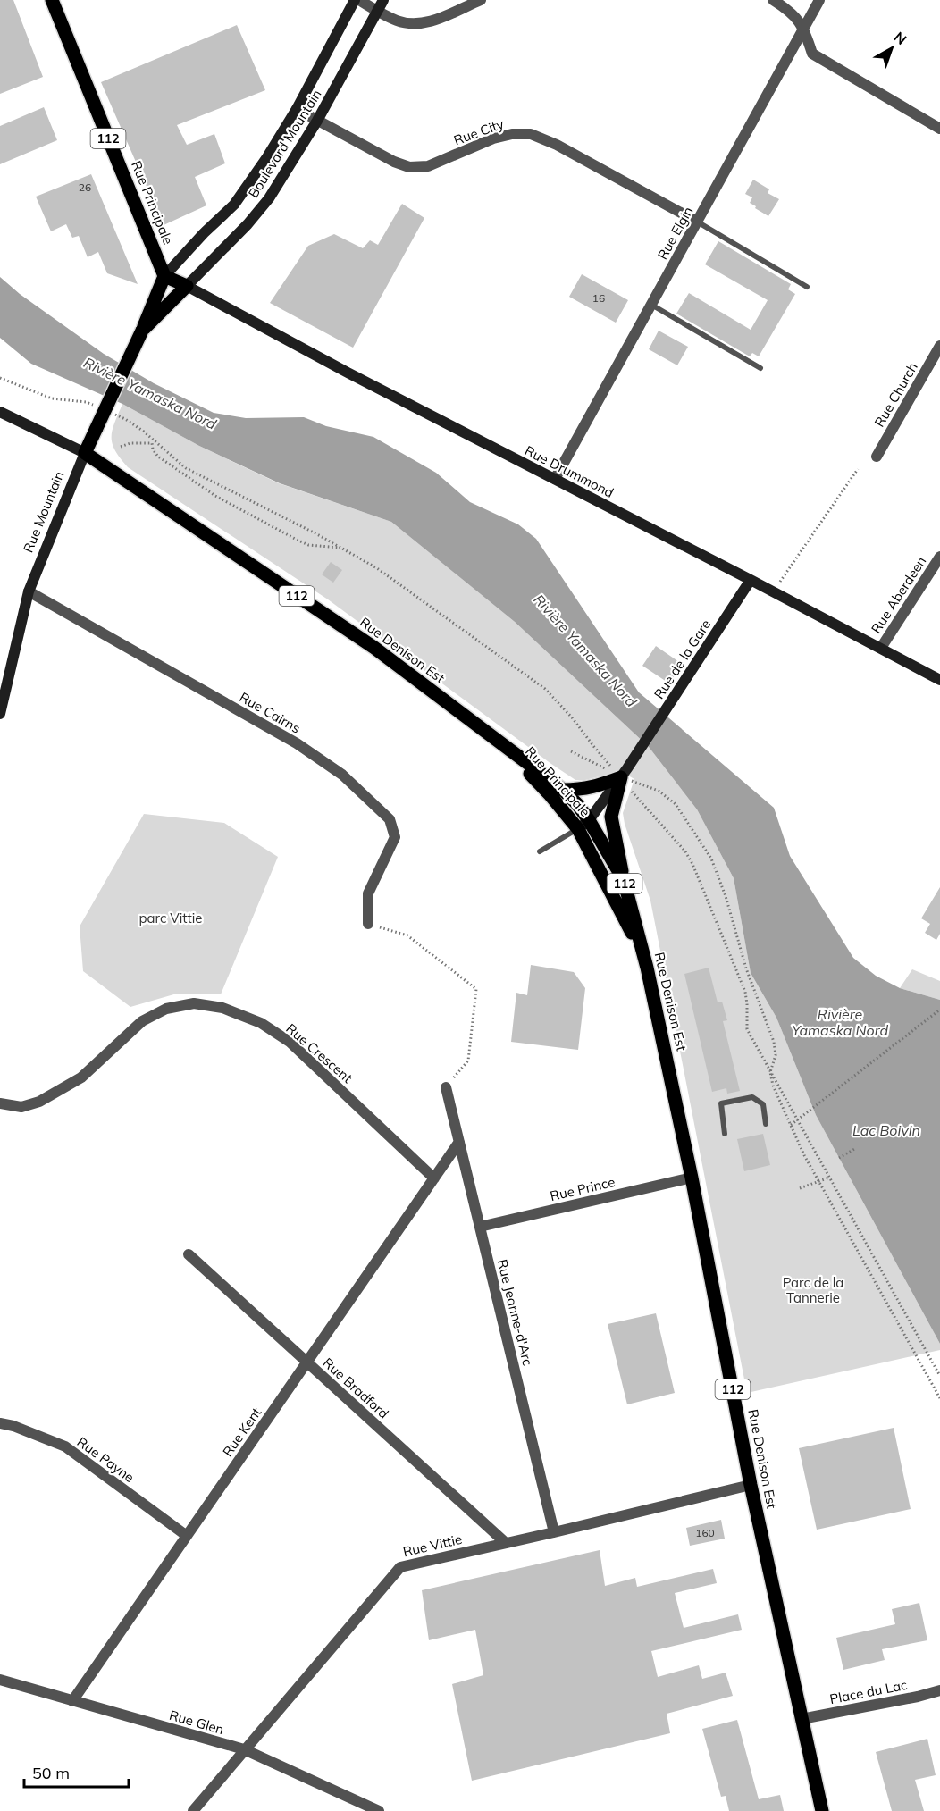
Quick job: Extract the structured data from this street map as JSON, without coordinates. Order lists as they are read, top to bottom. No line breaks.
{"streets":{"main road":["112","Rue Principale","Rue Mountain","Rue Denison Est"],"street":["Rue City","Boulevard Mountain","Rue Elgin","Rue Church","Rue Drummond","Rue Aberdeen","Rue de la Gare","Rue Cairns","Rue Crescent","Rue Prince","Rue Jeanne-d'Arc","Rue Bradford","Rue Kent","Rue Payne","Rue Vittie","Place du Lac","Rue Glen"]},"crossings":[["Rue City","Boulevard Mountain"],["Rue City","Rue Elgin"],["Boulevard Mountain","Rue Principale"],["Boulevard Mountain","Rue Drummond"],["Boulevard Mountain","Rue Mountain"],["Rue Principale","Rue Mountain"],["Rue Principale","Rue Denison Est"],["Rue Principale","Rue de la Gare"],["Rue Elgin","Rue Drummond"],["Rue Drummond","Rue Mountain"],["Rue Drummond","Rue Aberdeen"],["Rue Drummond","Rue de la Gare"],["Rue Mountain","Rue Denison Est"],["Rue Mountain","Rue Cairns"],["Rue Denison Est","Rue de la Gare"],["Rue Denison Est","Rue Prince"],["Rue Denison Est","Rue Vittie"],["Rue Denison Est","Place du Lac"],["Rue Crescent","Rue Kent"],["Rue Prince","Rue Jeanne-d'Arc"],["Rue Jeanne-d'Arc","Rue Vittie"],["Rue Bradford","Rue Kent"],["Rue Bradford","Rue Vittie"],["Rue Kent","Rue Payne"],["Rue Kent","Rue Glen"],["Rue Vittie","Rue Glen"]],"water":["Rivière Yamaska Nord","Lac Boivin"],"parks":["parc Vittie","Parc de la Tannerie"],"house_numbers":["26","16","160"],"scale_bar":"50 m","north":"top right"}
